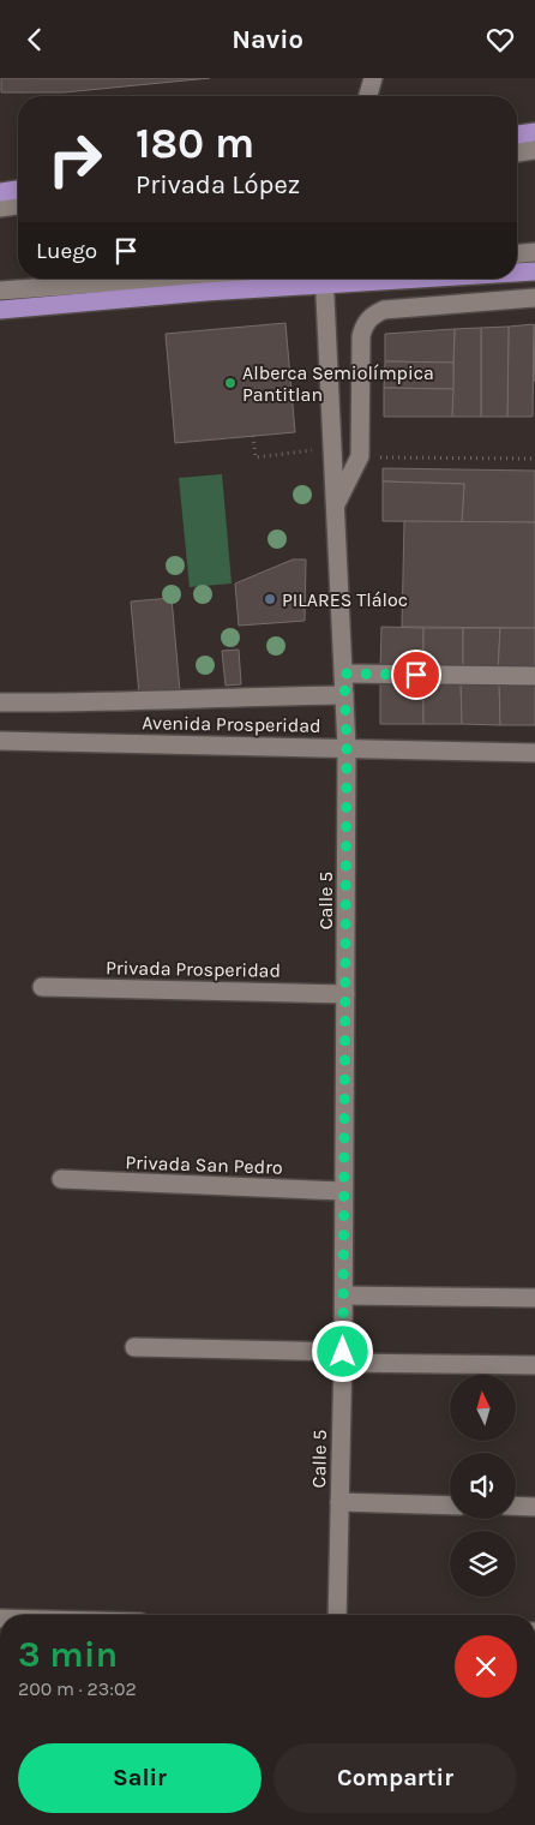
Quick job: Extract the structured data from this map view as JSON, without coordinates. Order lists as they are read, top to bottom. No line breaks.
{"streets":{"street":["Avenida Prosperidad","Calle 5","Privada Prosperidad","Privada San Pedro"]},"crossings":[["Avenida Prosperidad","Calle 5"],["Calle 5","Privada Prosperidad"],["Calle 5","Privada San Pedro"]],"places":["Alberca Semiolímpica Pantitlan","PILARES Tláloc"],"north":"top","page":{"header":"Navio","turn":["180 m","Privada López"],"then":"Luego","heading":["3 min","200 m · 23:02"],"buttons":["Salir","Compartir"]}}
